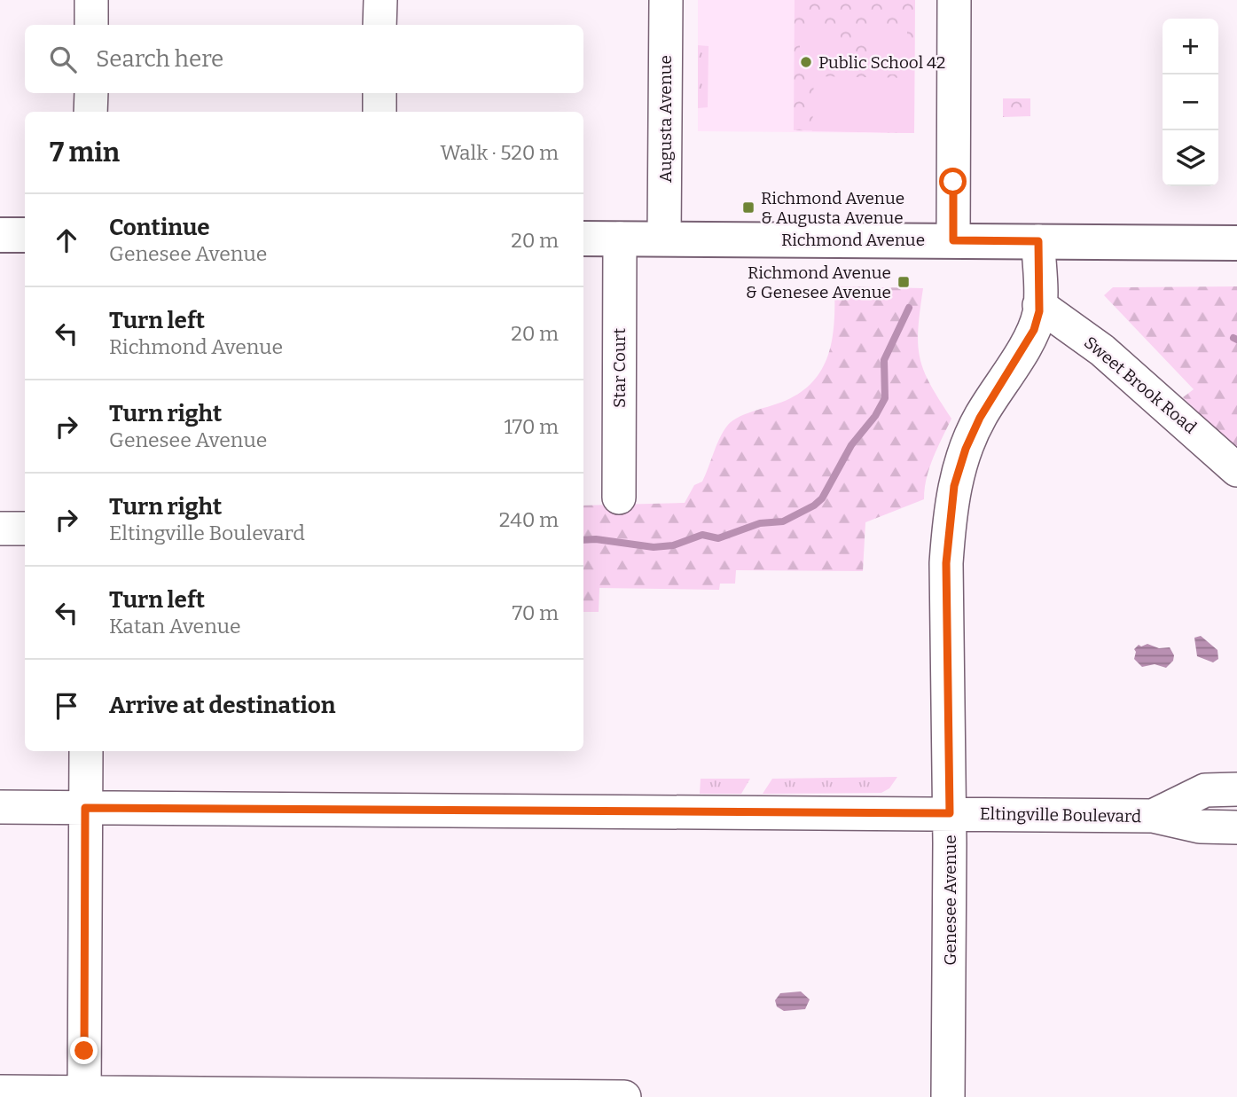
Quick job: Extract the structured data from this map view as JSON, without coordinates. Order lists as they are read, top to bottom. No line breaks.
{"streets":{"main road":["Richmond Avenue"],"street":["Augusta Avenue","Star Court","Sweet Brook Road","Eltingville Boulevard","Genesee Avenue"]},"crossings":[["Augusta Avenue","Richmond Avenue"],["Richmond Avenue","Star Court"],["Richmond Avenue","Genesee Avenue"],["Sweet Brook Road","Genesee Avenue"],["Eltingville Boulevard","Genesee Avenue"]],"places":{"other":["Public School 42"],"transit":["Richmond Avenue & Augusta Avenue","Richmond Avenue & Genesee Avenue"]},"page":{"map_buttons":["+","−"],"search":"Search here","heading":["7 min","Walk · 520 m"],"list":[["Continue","Genesee Avenue","20 m"],["Turn left","Richmond Avenue","20 m"],["Turn right","Genesee Avenue","170 m"],["Turn right","Eltingville Boulevard","240 m"],["Turn left","Katan Avenue","70 m"],"Arrive at destination"]}}
